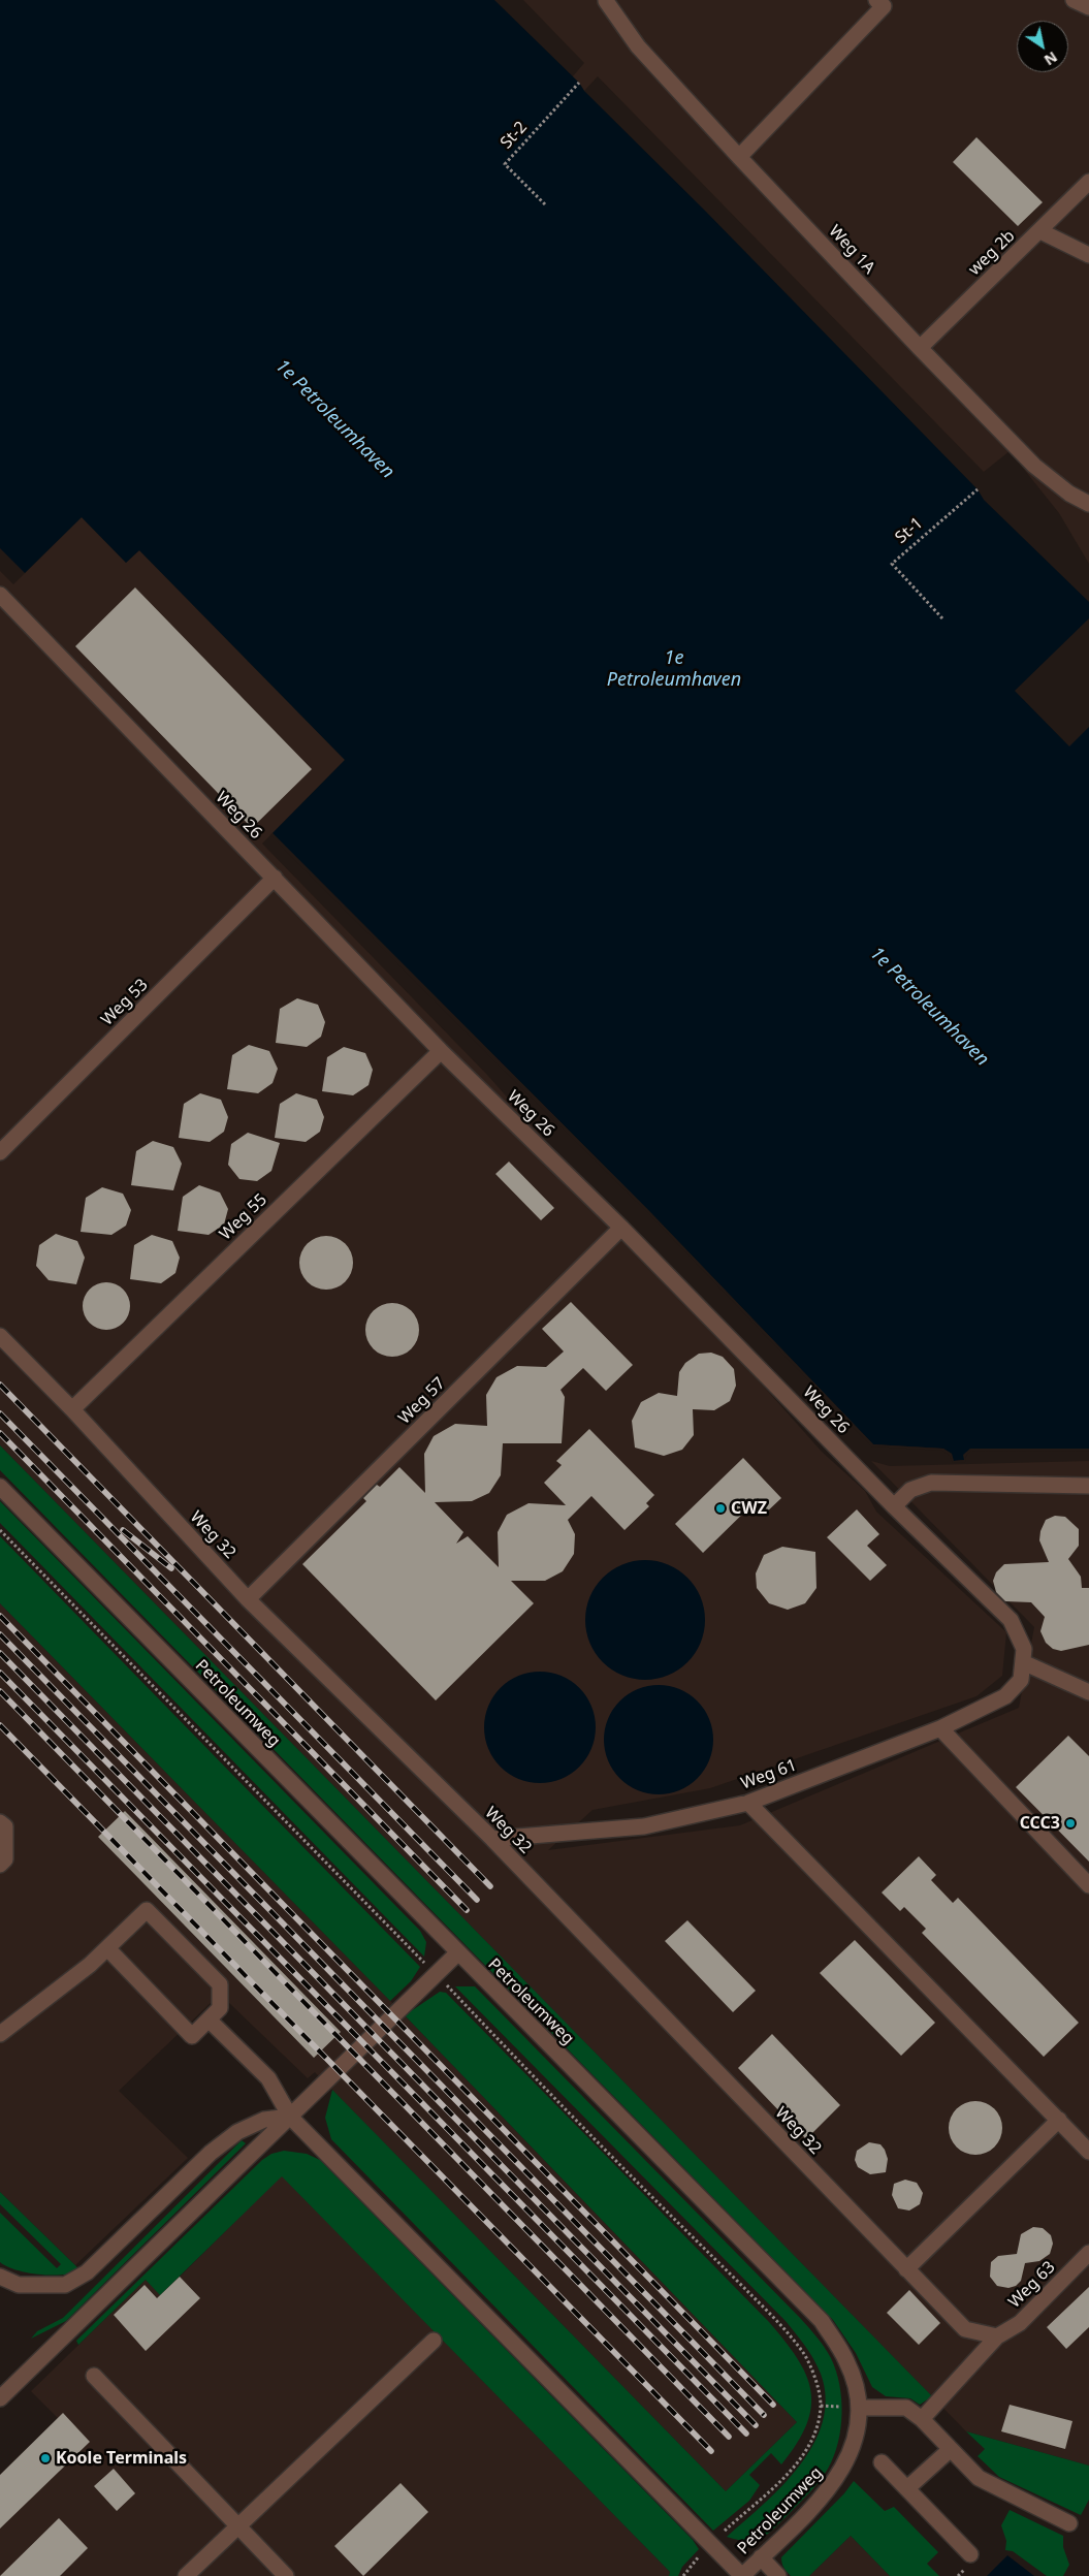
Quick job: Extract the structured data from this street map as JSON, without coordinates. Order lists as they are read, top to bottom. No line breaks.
{"streets":{"street":["Weg 1A","weg 2b","Weg 26","Weg 53","Weg 55","Weg 57","Weg 32","Petroleumweg","Weg 61","Weg 63"],"path":["St-2","St-1"]},"crossings":[["Weg 1A","weg 2b"],["Weg 26","Weg 53"],["Weg 26","Weg 55"],["Weg 26","Weg 57"],["Weg 26","Weg 61"],["Weg 55","Weg 32"],["Weg 57","Weg 32"],["Weg 32","Weg 61"],["Weg 32","Weg 63"]],"water":["1e Petroleumhaven"],"places":["CWZ","CCC3","Koole Terminals"],"north":"bottom right"}
